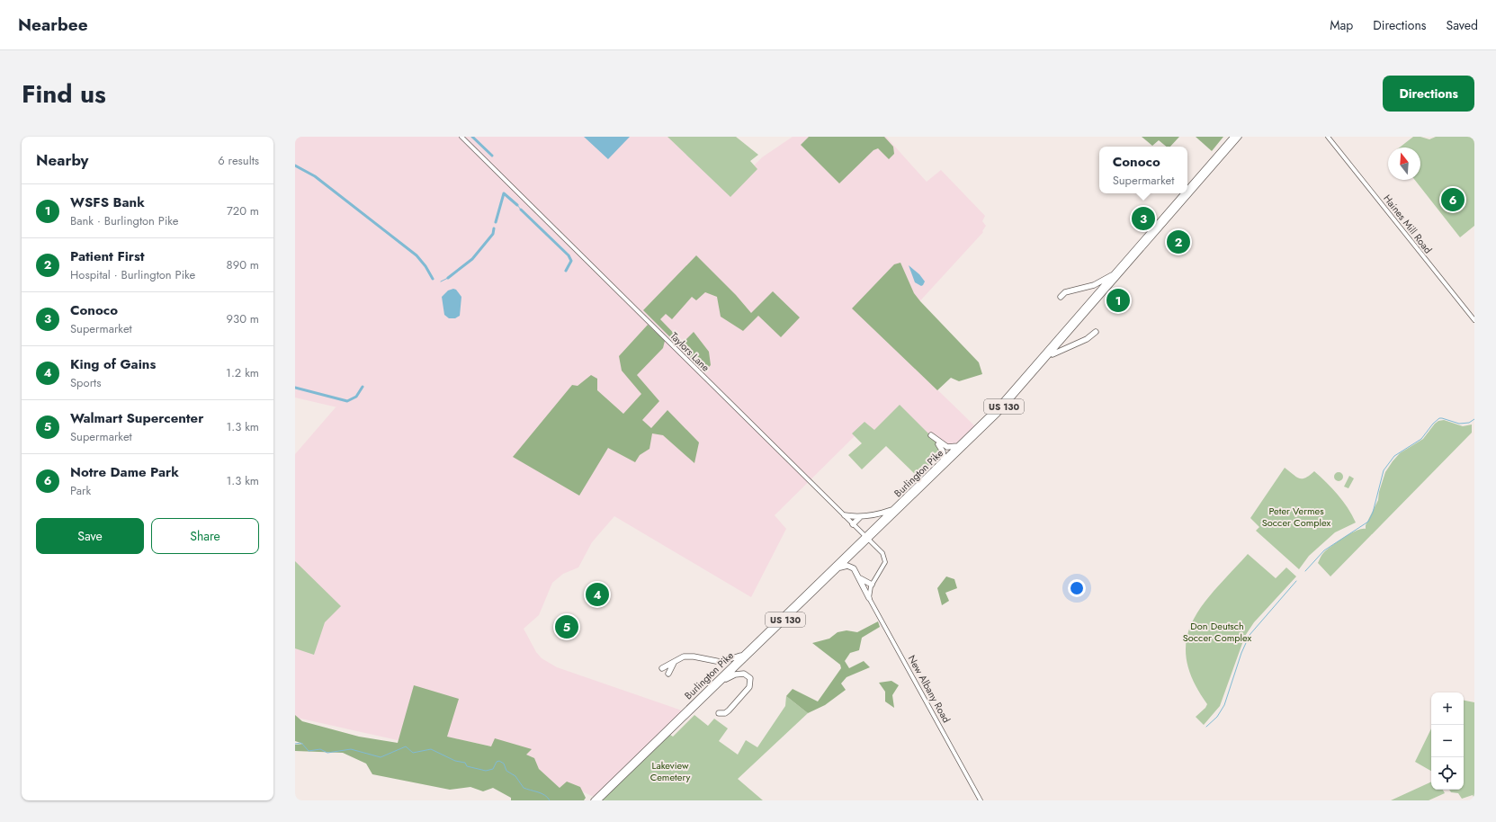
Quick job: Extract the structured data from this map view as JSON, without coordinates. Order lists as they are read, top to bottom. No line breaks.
{"streets":{"highway":["US 130","Burlington Pike"],"street":["Haines Mill Road","Taylors Lane","New Albany Road"]},"crossings":[["Taylors Lane","Burlington Pike"]],"parks":["Peter Vermes Soccer Complex","Don Deutsch Soccer Complex","Lakeview Cemetery"],"north":"top","page":{"header":"Nearbee","nav":["Map","Directions","Saved"],"title":"Find us","buttons":["Directions",["Save","Share"]],"heading":["Nearby","6 results"],"popup":["Conoco","Supermarket"],"list":[{"mark":"1","name":"WSFS Bank","note":"Bank · Burlington Pike","value":"720 m"},{"mark":"2","name":"Patient First","note":"Hospital · Burlington Pike","value":"890 m"},{"mark":"3","name":"Conoco","note":"Supermarket","value":"930 m"},{"mark":"4","name":"King of Gains","note":"Sports","value":"1.2 km"},{"mark":"5","name":"Walmart Supercenter","note":"Supermarket","value":"1.3 km"},{"mark":"6","name":"Notre Dame Park","note":"Park","value":"1.3 km"}],"pins":["6","3","2","1","4","5"],"map_buttons":["+","−"]}}
